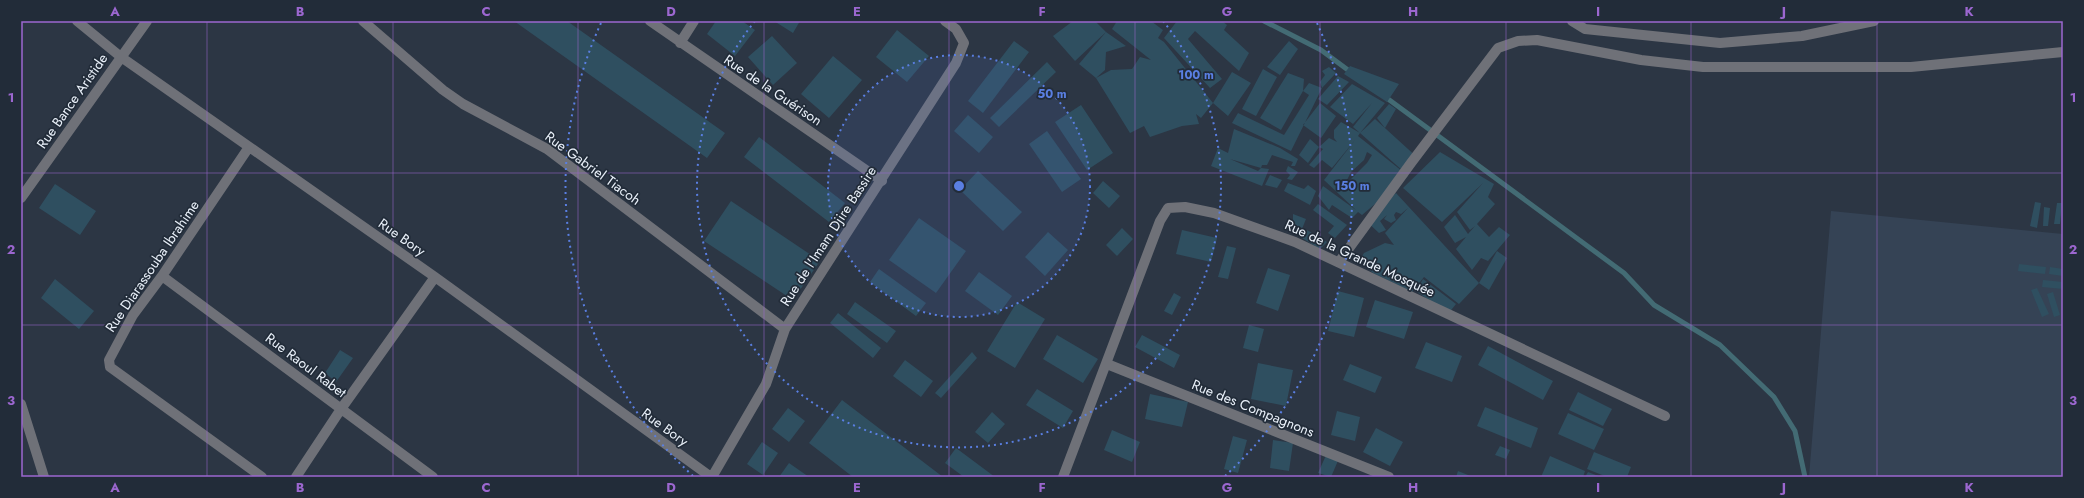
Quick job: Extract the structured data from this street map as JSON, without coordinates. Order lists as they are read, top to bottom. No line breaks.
{"streets":{"street":["Rue de la Guérison","Rue Bance Aristide","Rue Gabriel Tiacoh","Rue de l'Imam Djire Bassire","Rue Bory","Rue de la Grande Mosquée","Rue Diarassouba Ibrahime","Rue Raoul Rabet","Rue des Compagnons"]},"crossings":[["Rue de la Guérison","Rue de l'Imam Djire Bassire"],["Rue Bance Aristide","Rue Bory"],["Rue Gabriel Tiacoh","Rue de l'Imam Djire Bassire"],["Rue de l'Imam Djire Bassire","Rue Bory"],["Rue Bory","Rue Diarassouba Ibrahime"],["Rue de la Grande Mosquée","Rue des Compagnons"],["Rue Diarassouba Ibrahime","Rue Raoul Rabet"]],"grid":{"columns":["A","B","C","D","E","F","G","H","I","J","K"],"rows":["1","2","3"]},"rings":["100 m","50 m","150 m"]}
